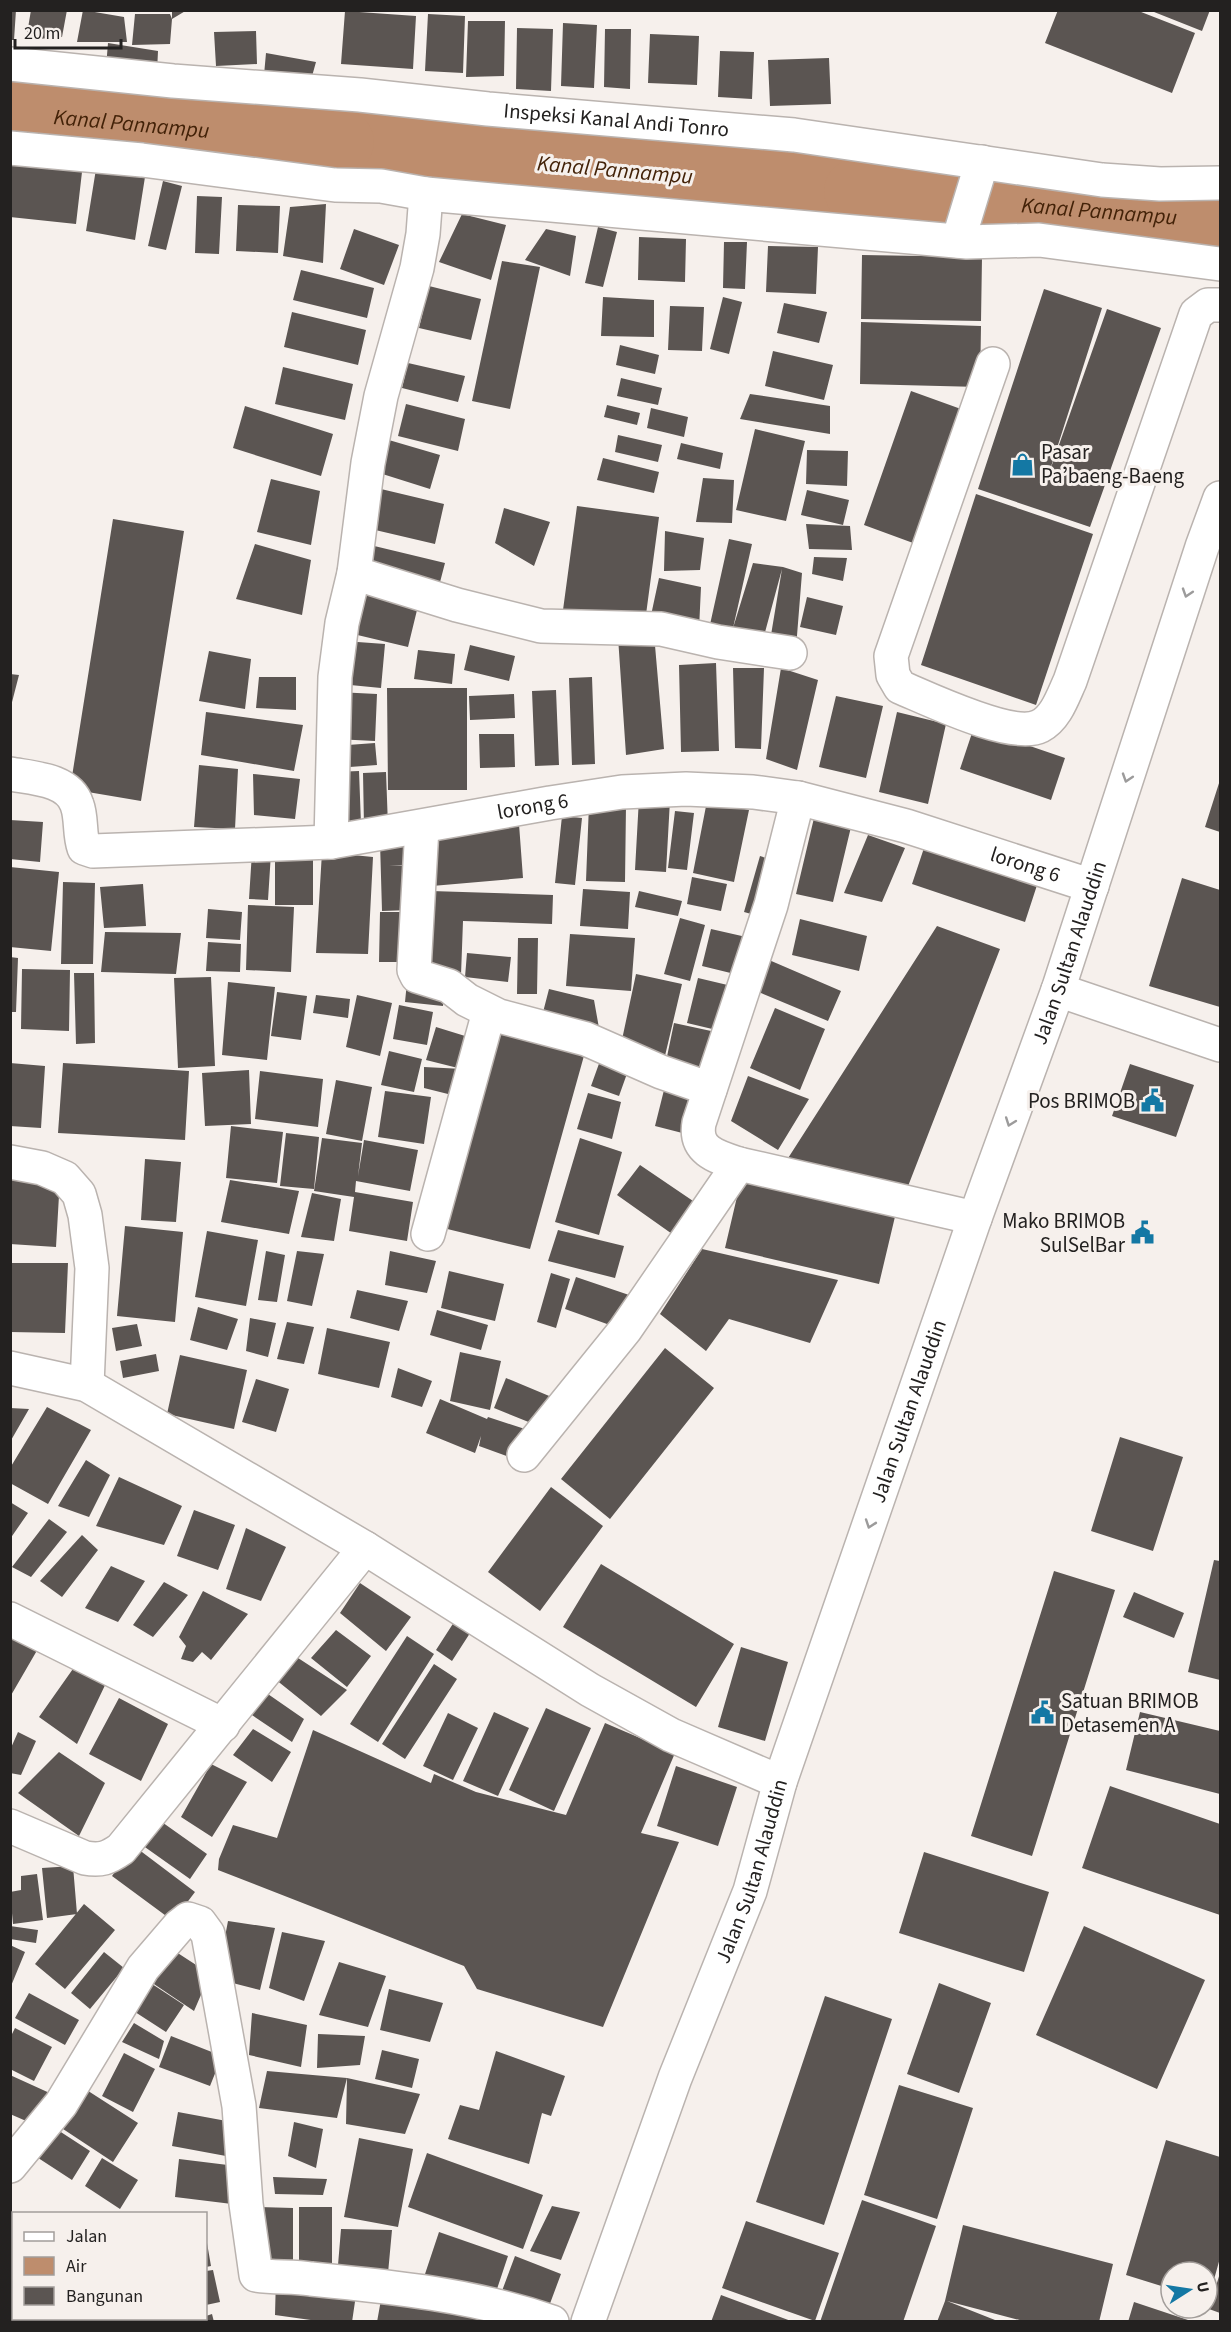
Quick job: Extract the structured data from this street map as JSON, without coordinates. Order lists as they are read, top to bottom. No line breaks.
{"streets":{"street":["Inspeksi Kanal Andi Tonro","lorong 6","Jalan Sultan Alauddin"]},"crossings":[["lorong 6","Jalan Sultan Alauddin"]],"one_way":["Jalan Sultan Alauddin"],"water":["Kanal Pannampu"],"places":{"shop":["Pasar Paʼbaeng-Baeng"],"public building":["Pos BRIMOB","Mako BRIMOB SulSelBar","Satuan BRIMOB Detasemen A"]},"legend":["Jalan","Air","Bangunan"],"scale_bar":"20 m","north":"right"}
